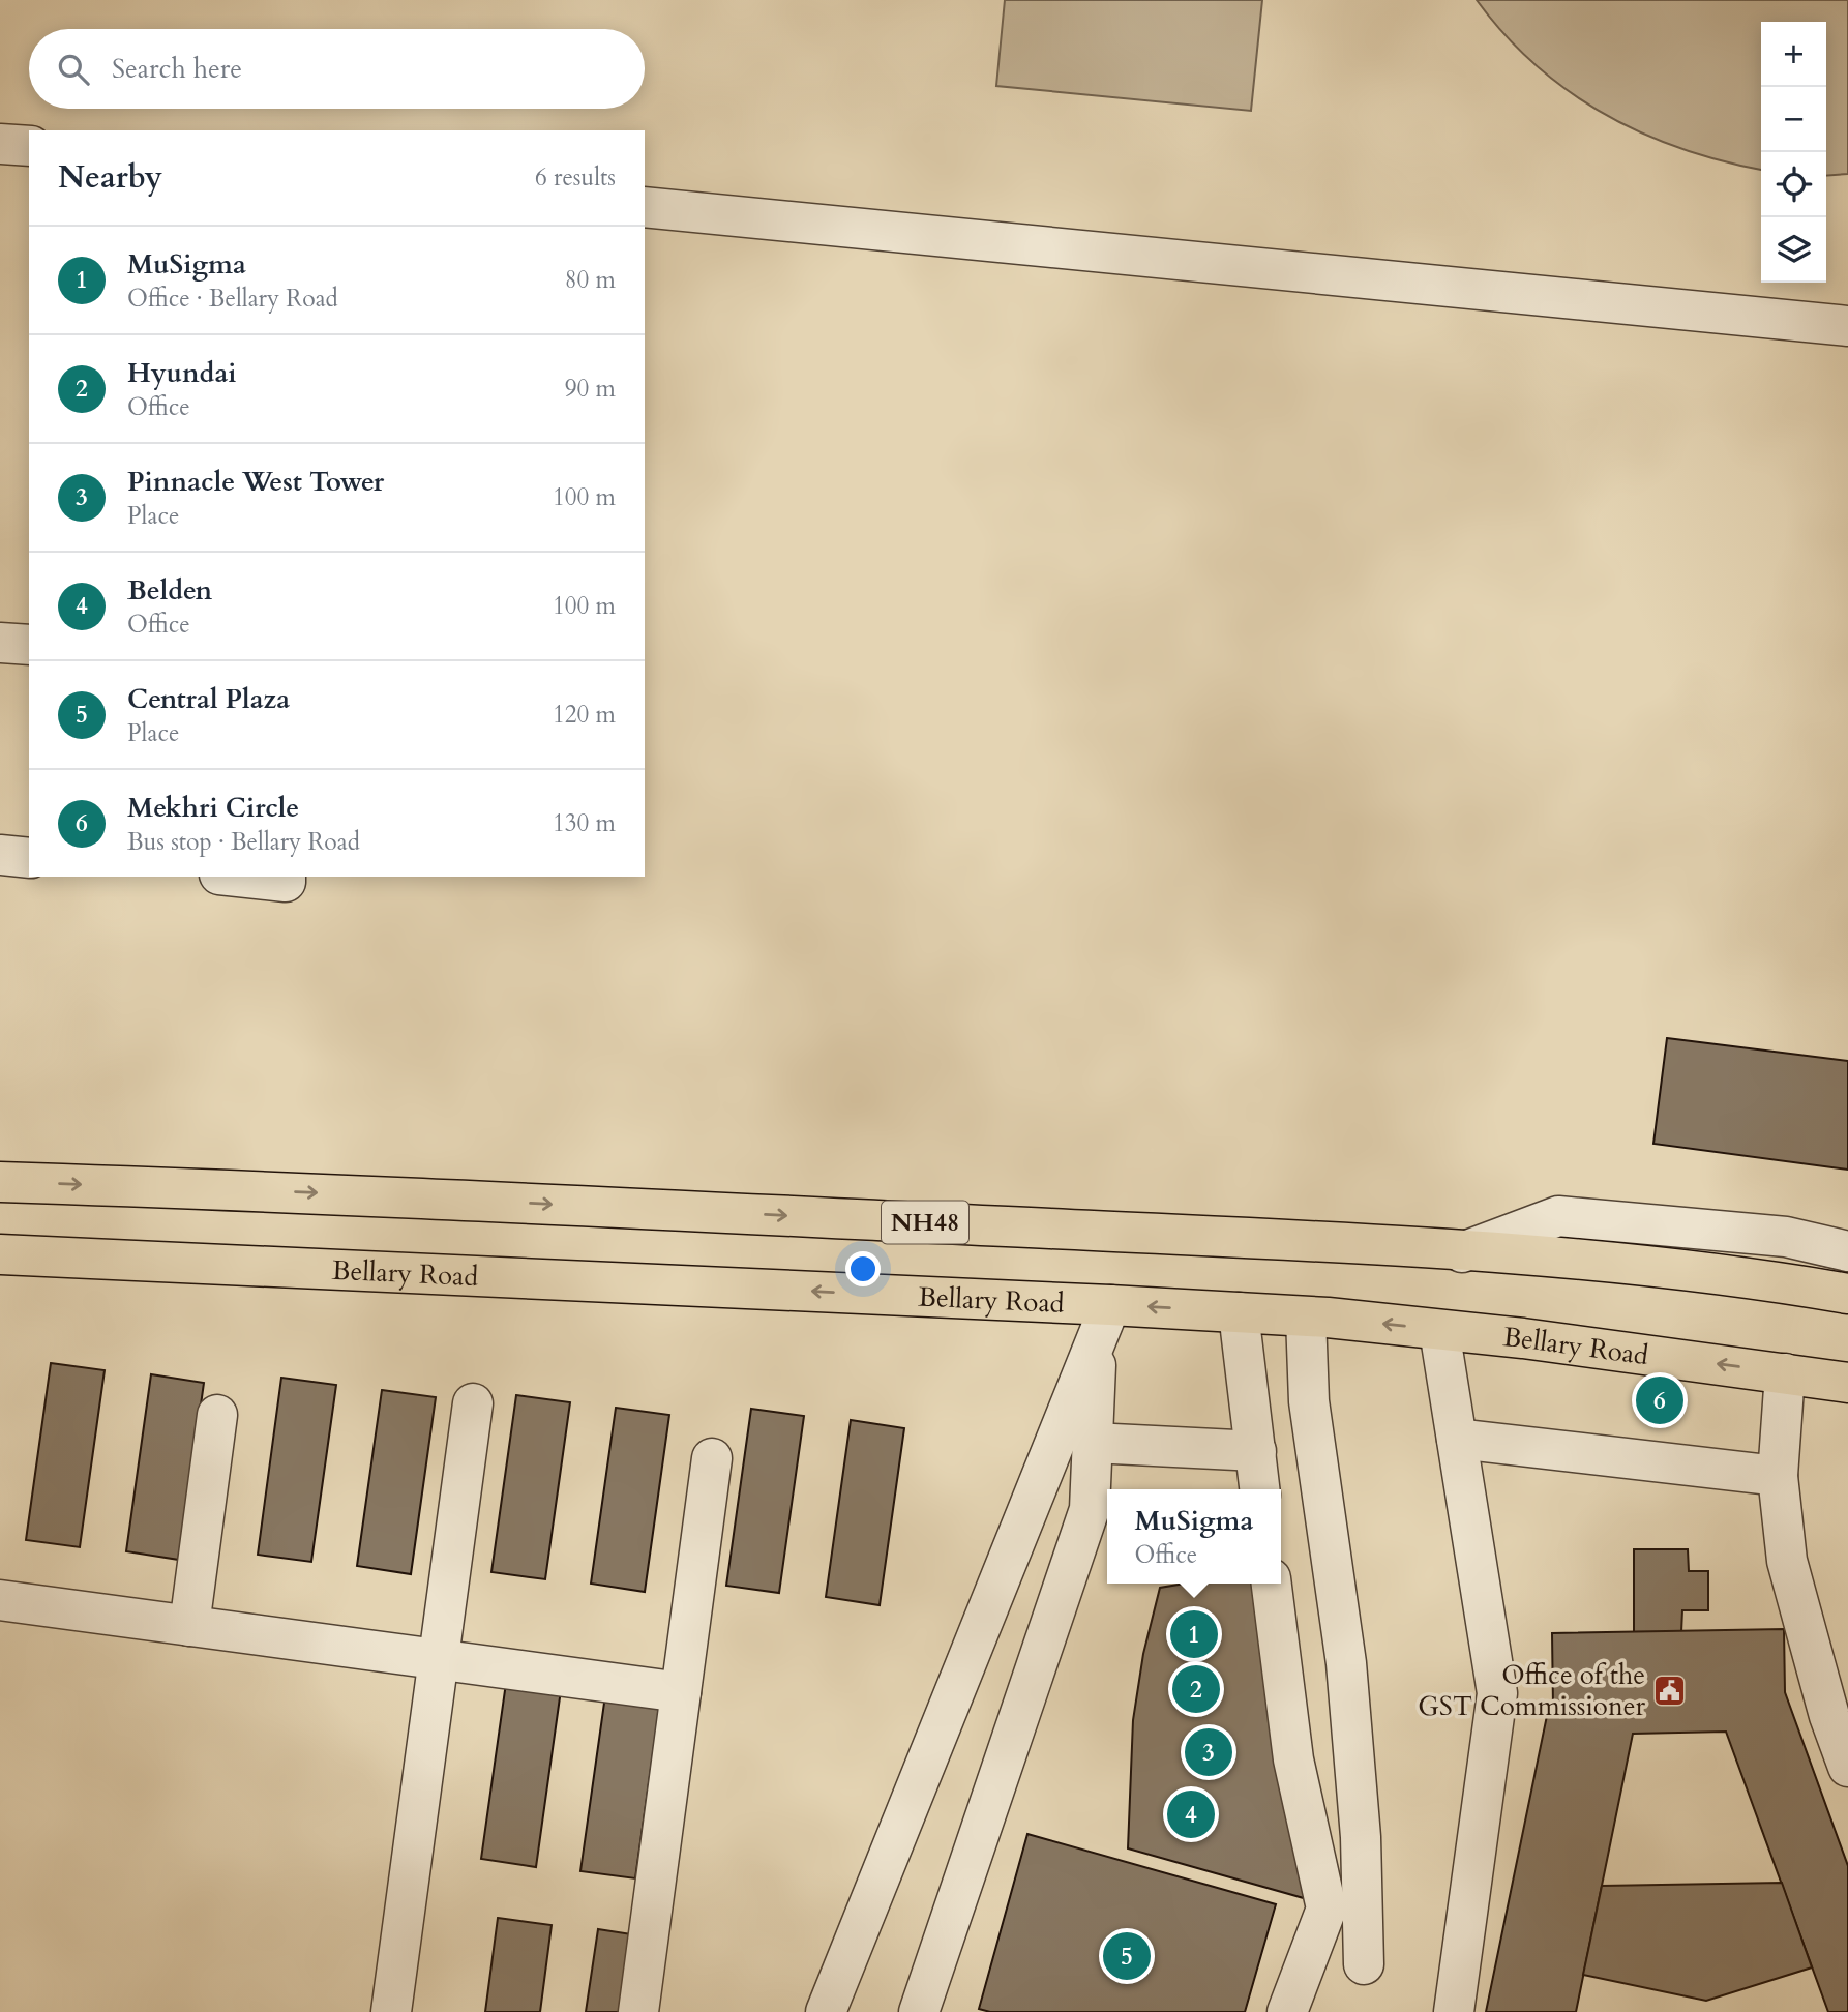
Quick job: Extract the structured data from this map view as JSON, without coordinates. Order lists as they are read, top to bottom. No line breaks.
{"streets":{"highway":["NH48","Bellary Road"]},"places":{"public building":["Office of the GST Commissioner"]},"page":{"map_buttons":["+","−"],"search":"Search here","heading":["Nearby","6 results"],"list":[{"mark":"1","name":"MuSigma","note":"Office · Bellary Road","value":"80 m"},{"mark":"2","name":"Hyundai","note":"Office","value":"90 m"},{"mark":"3","name":"Pinnacle West Tower","note":"Place","value":"100 m"},{"mark":"4","name":"Belden","note":"Office","value":"100 m"},{"mark":"5","name":"Central Plaza","note":"Place","value":"120 m"},{"mark":"6","name":"Mekhri Circle","note":"Bus stop · Bellary Road","value":"130 m"}],"pins":["6","1","2","3","4","5"],"popup":["MuSigma","Office"]}}
